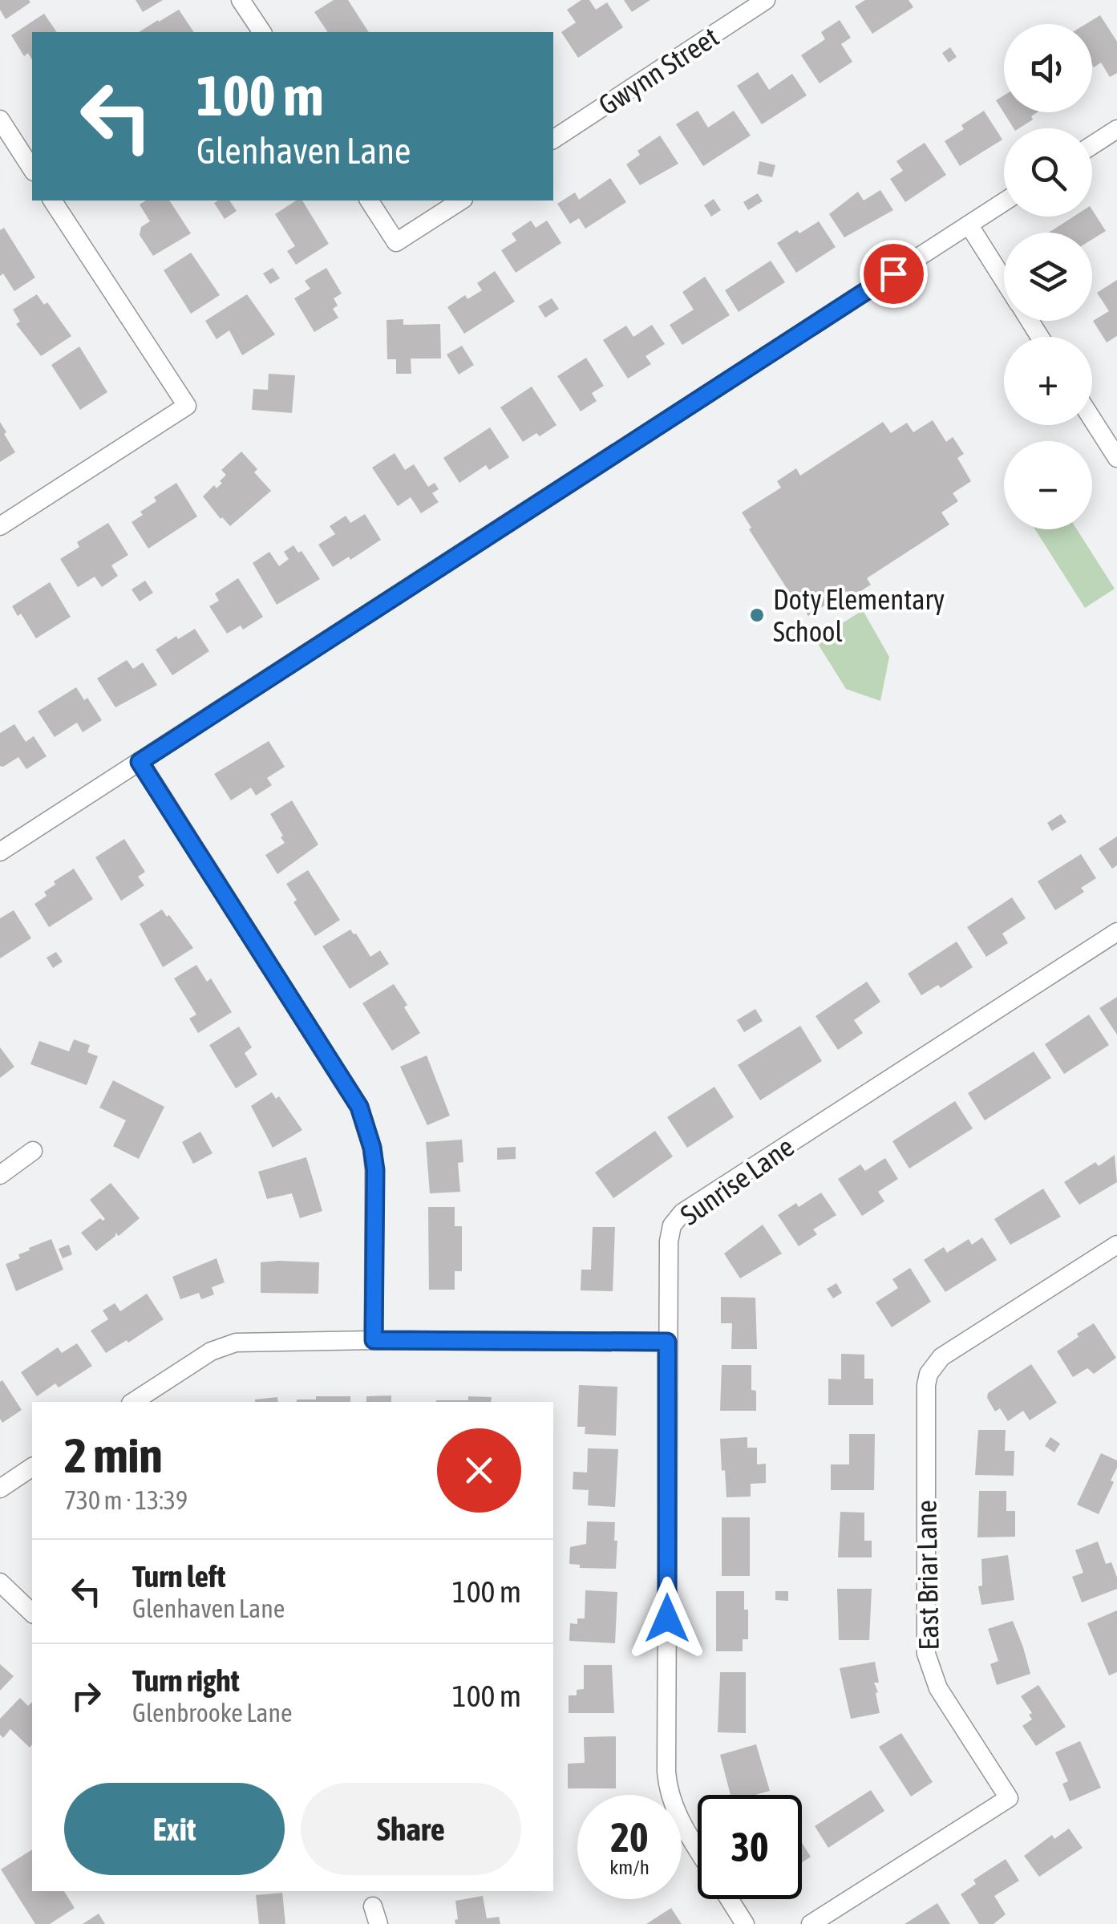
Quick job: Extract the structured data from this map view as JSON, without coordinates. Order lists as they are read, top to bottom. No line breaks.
{"streets":{"street":["Gwynn Street","Sunrise Lane","East Briar Lane"]},"places":["Doty Elementary School"],"page":{"map_buttons":["+","−"],"turn":["100 m","Glenhaven Lane"],"heading":["2 min","730 m · 13:39"],"list":[{"name":"Turn left","note":"Glenhaven Lane","value":"100 m"},{"name":"Turn right","note":"Glenbrooke Lane","value":"100 m"}],"buttons":["Exit","Share"],"speed":"20 km/h","limit":"30"}}
